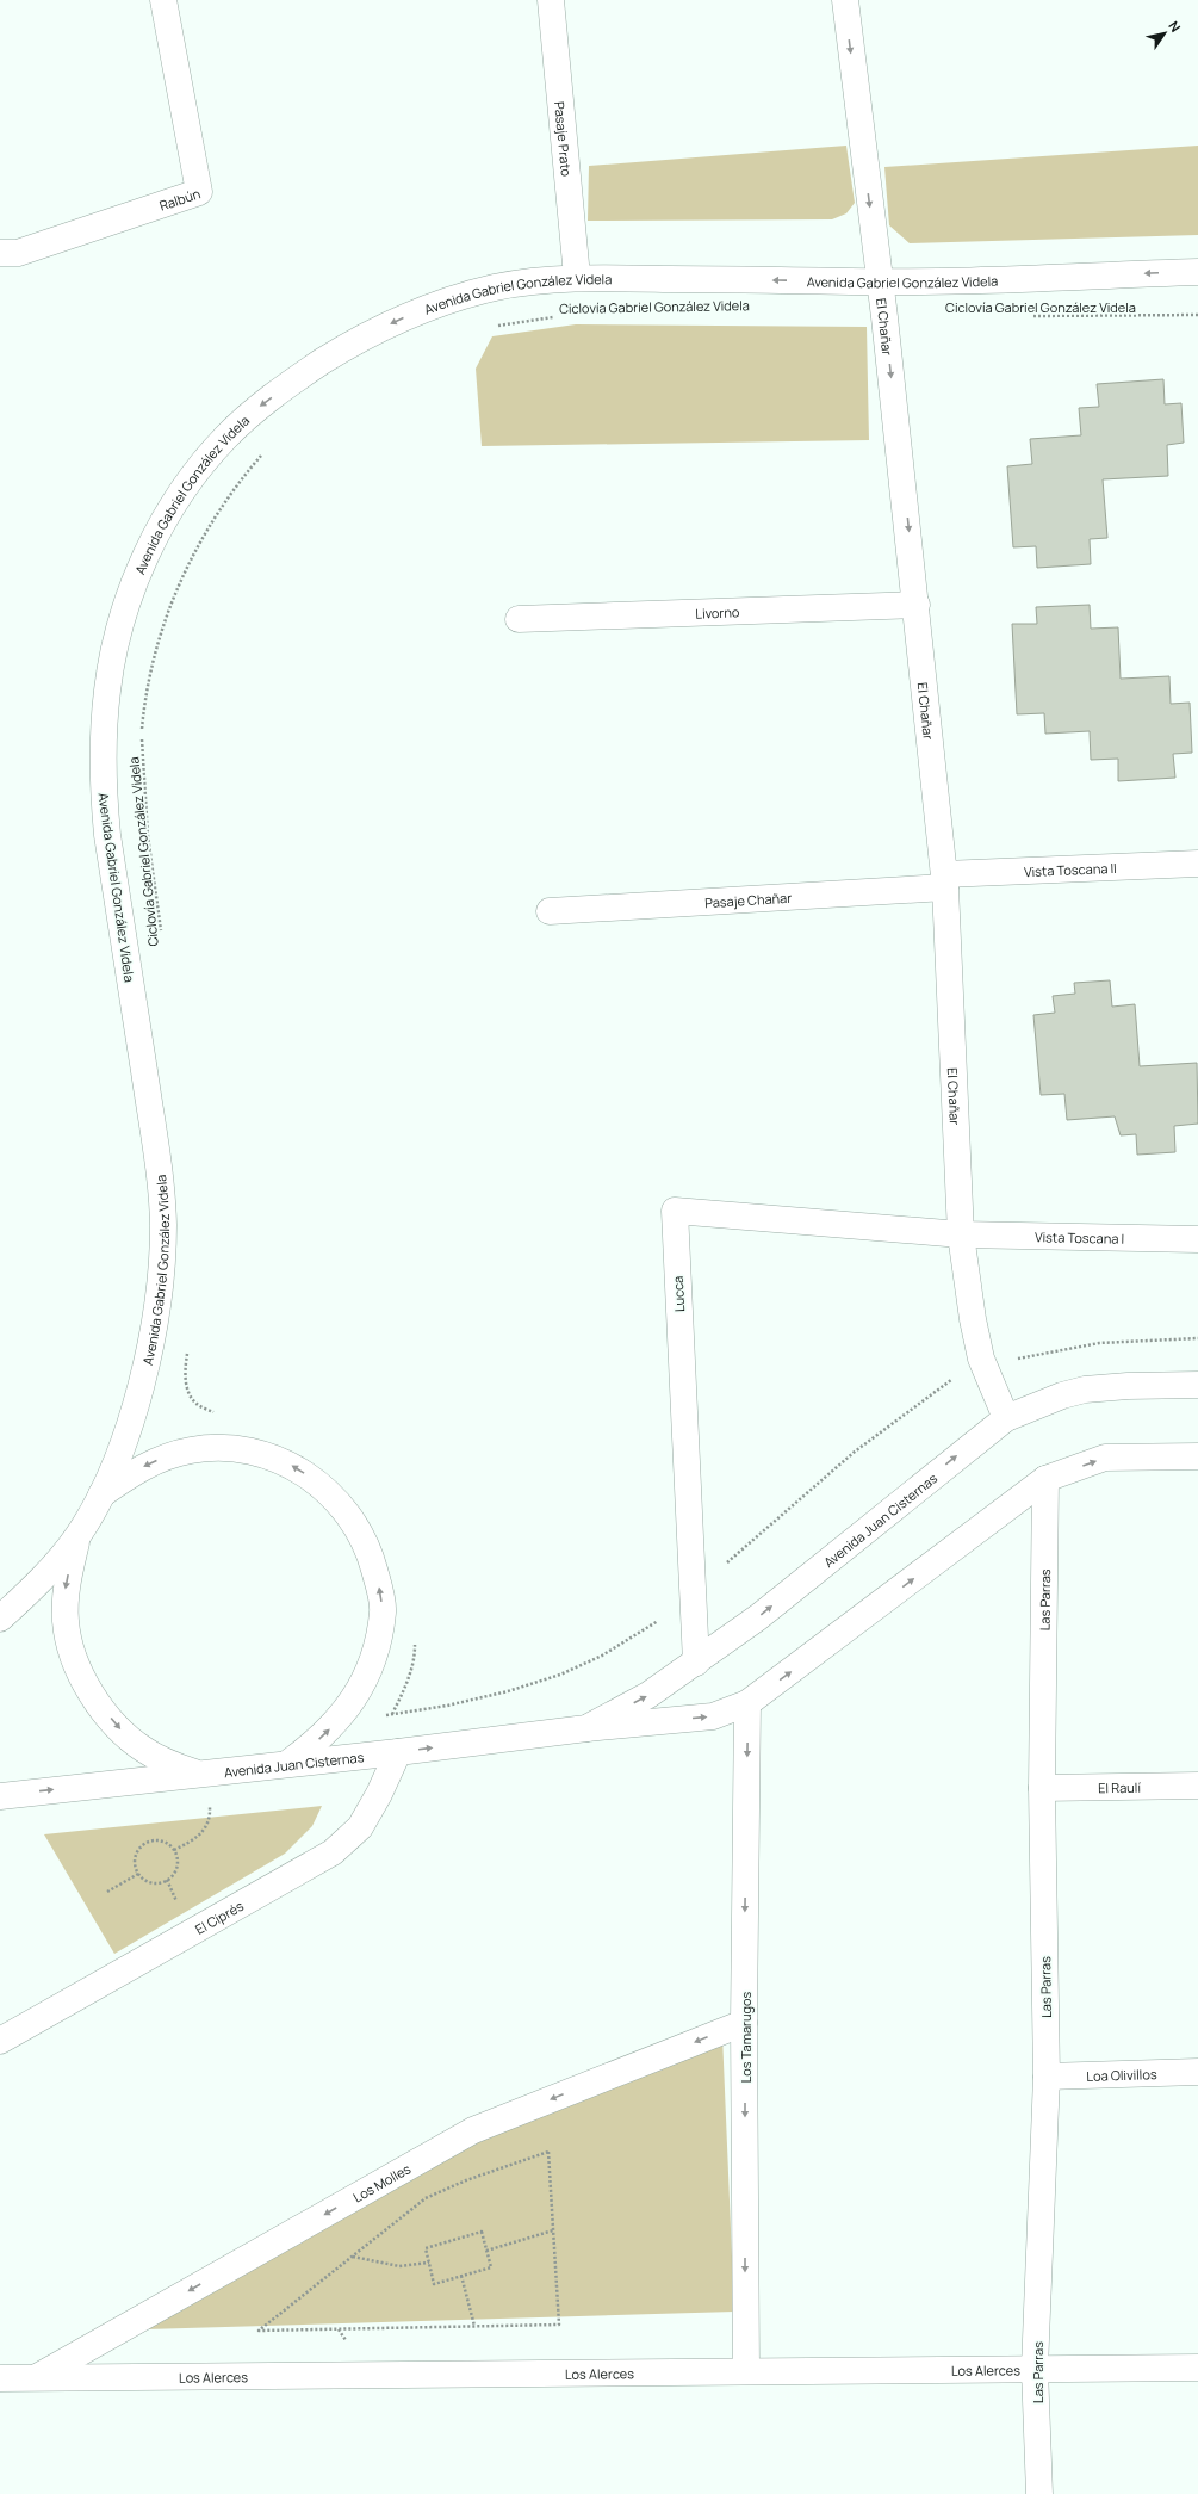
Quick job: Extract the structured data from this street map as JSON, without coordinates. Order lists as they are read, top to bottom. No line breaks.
{"streets":{"street":["Pasaje Prato","Ralbún","Avenida Gabriel González Videla","El Chañar","Livorno","Vista Toscana II","Pasaje Chañar","Vista Toscana I","Lucca","Avenida Juan Cisternas","Las Parras","El Raulí","El Ciprés","Los Tamarugos","Loa Olivillos","Los Molles","Los Alerces"],"path":["Ciclovía Gabriel González Videla"]},"crossings":[["Pasaje Prato","Avenida Gabriel González Videla"],["Avenida Gabriel González Videla","El Chañar"],["El Chañar","Livorno"],["El Chañar","Vista Toscana II"],["El Chañar","Pasaje Chañar"],["El Chañar","Vista Toscana I"],["El Chañar","Lucca"],["El Chañar","Avenida Juan Cisternas"],["Vista Toscana II","Pasaje Chañar"],["Vista Toscana I","Lucca"],["Lucca","Avenida Juan Cisternas"],["Avenida Juan Cisternas","Las Parras"],["Avenida Juan Cisternas","El Ciprés"],["Avenida Juan Cisternas","Los Tamarugos"],["Las Parras","El Raulí"],["Las Parras","Loa Olivillos"],["Las Parras","Los Alerces"],["Los Tamarugos","Los Molles"],["Los Tamarugos","Los Alerces"],["Los Molles","Los Alerces"]],"one_way":["El Chañar","Avenida Juan Cisternas","Los Tamarugos","Los Molles"],"north":"top right"}
